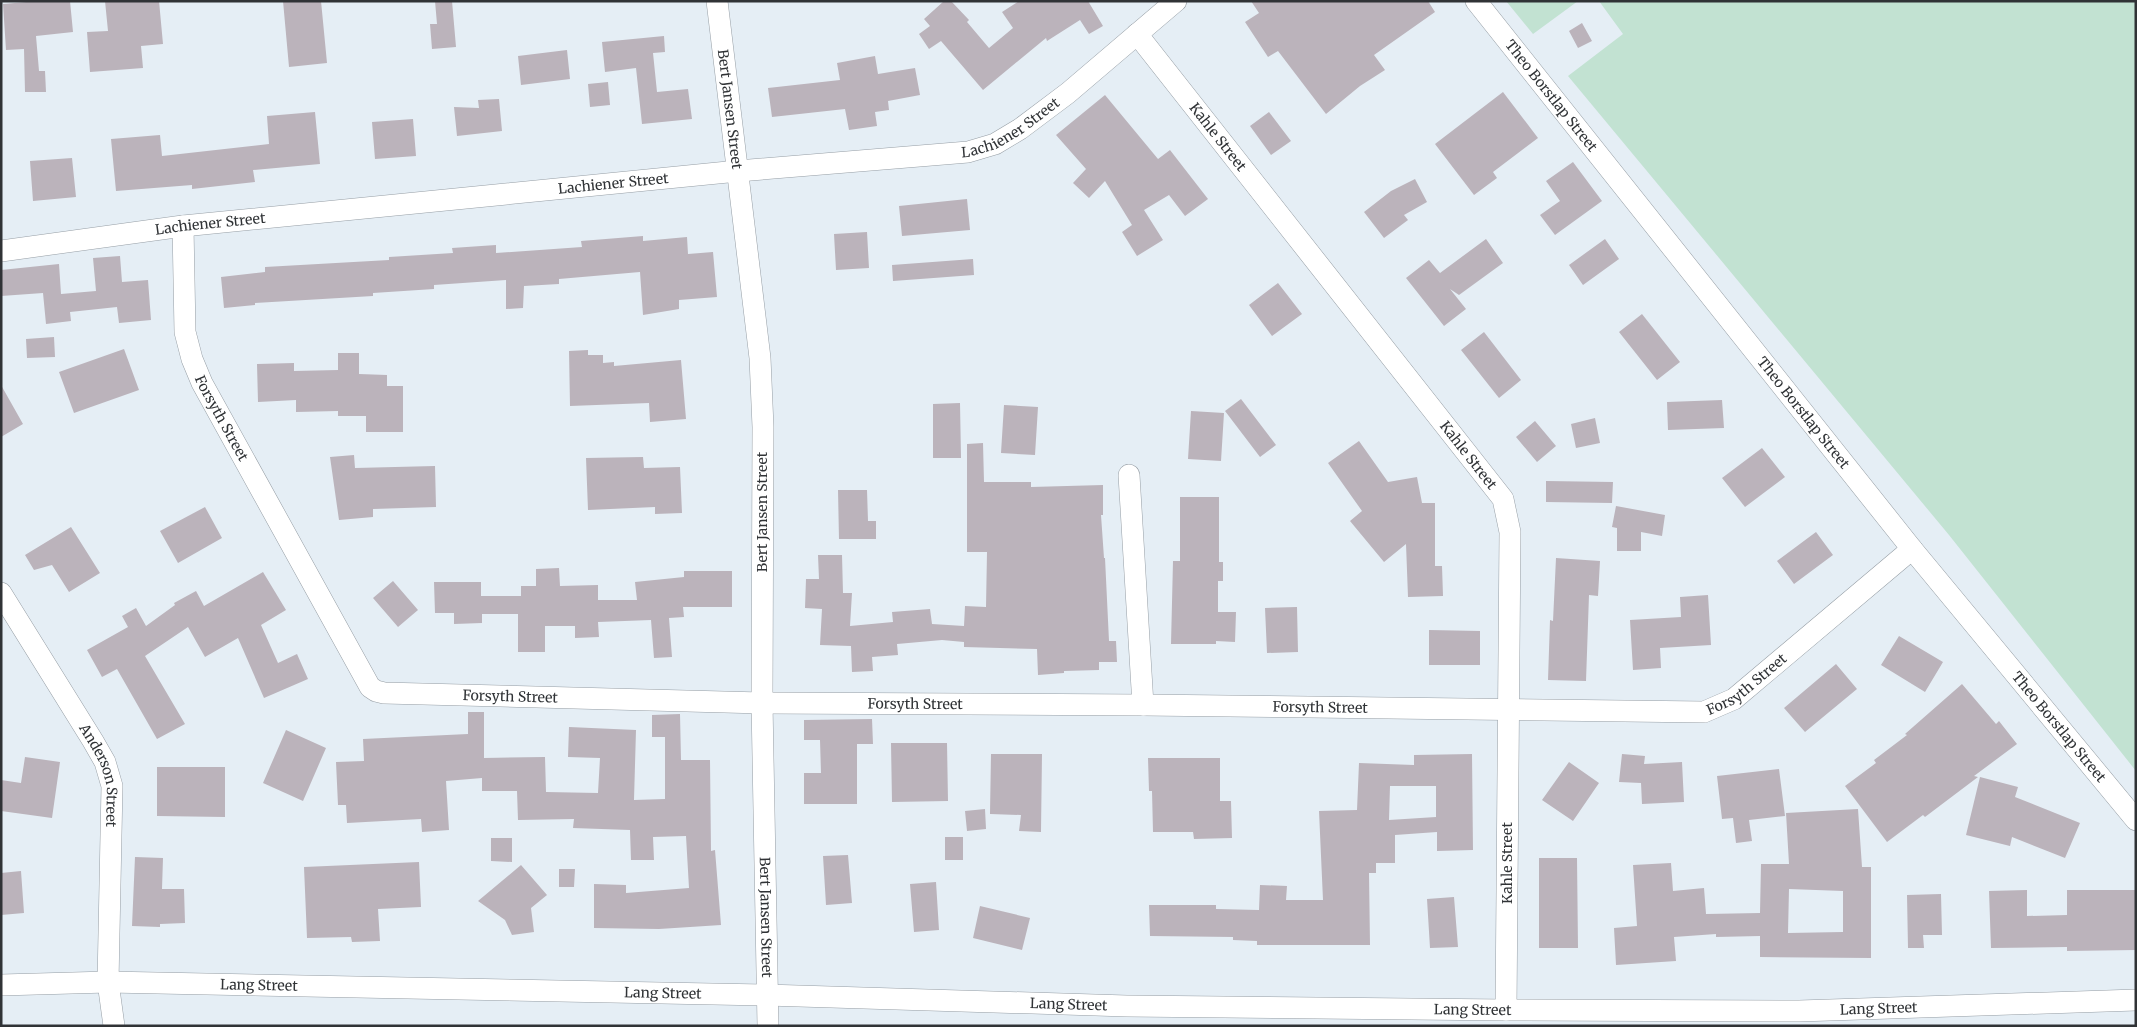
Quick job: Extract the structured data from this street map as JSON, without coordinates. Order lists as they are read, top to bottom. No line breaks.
{"streets":{"street":["Theo Borstlap Street","Bert Jansen Street","Lachiener Street","Kahle Street","Forsyth Street","Anderson Street","Lang Street"]},"crossings":[["Theo Borstlap Street","Forsyth Street"],["Bert Jansen Street","Lachiener Street"],["Bert Jansen Street","Forsyth Street"],["Bert Jansen Street","Lang Street"],["Lachiener Street","Kahle Street"],["Lachiener Street","Forsyth Street"],["Kahle Street","Forsyth Street"],["Kahle Street","Lang Street"],["Anderson Street","Lang Street"]]}
